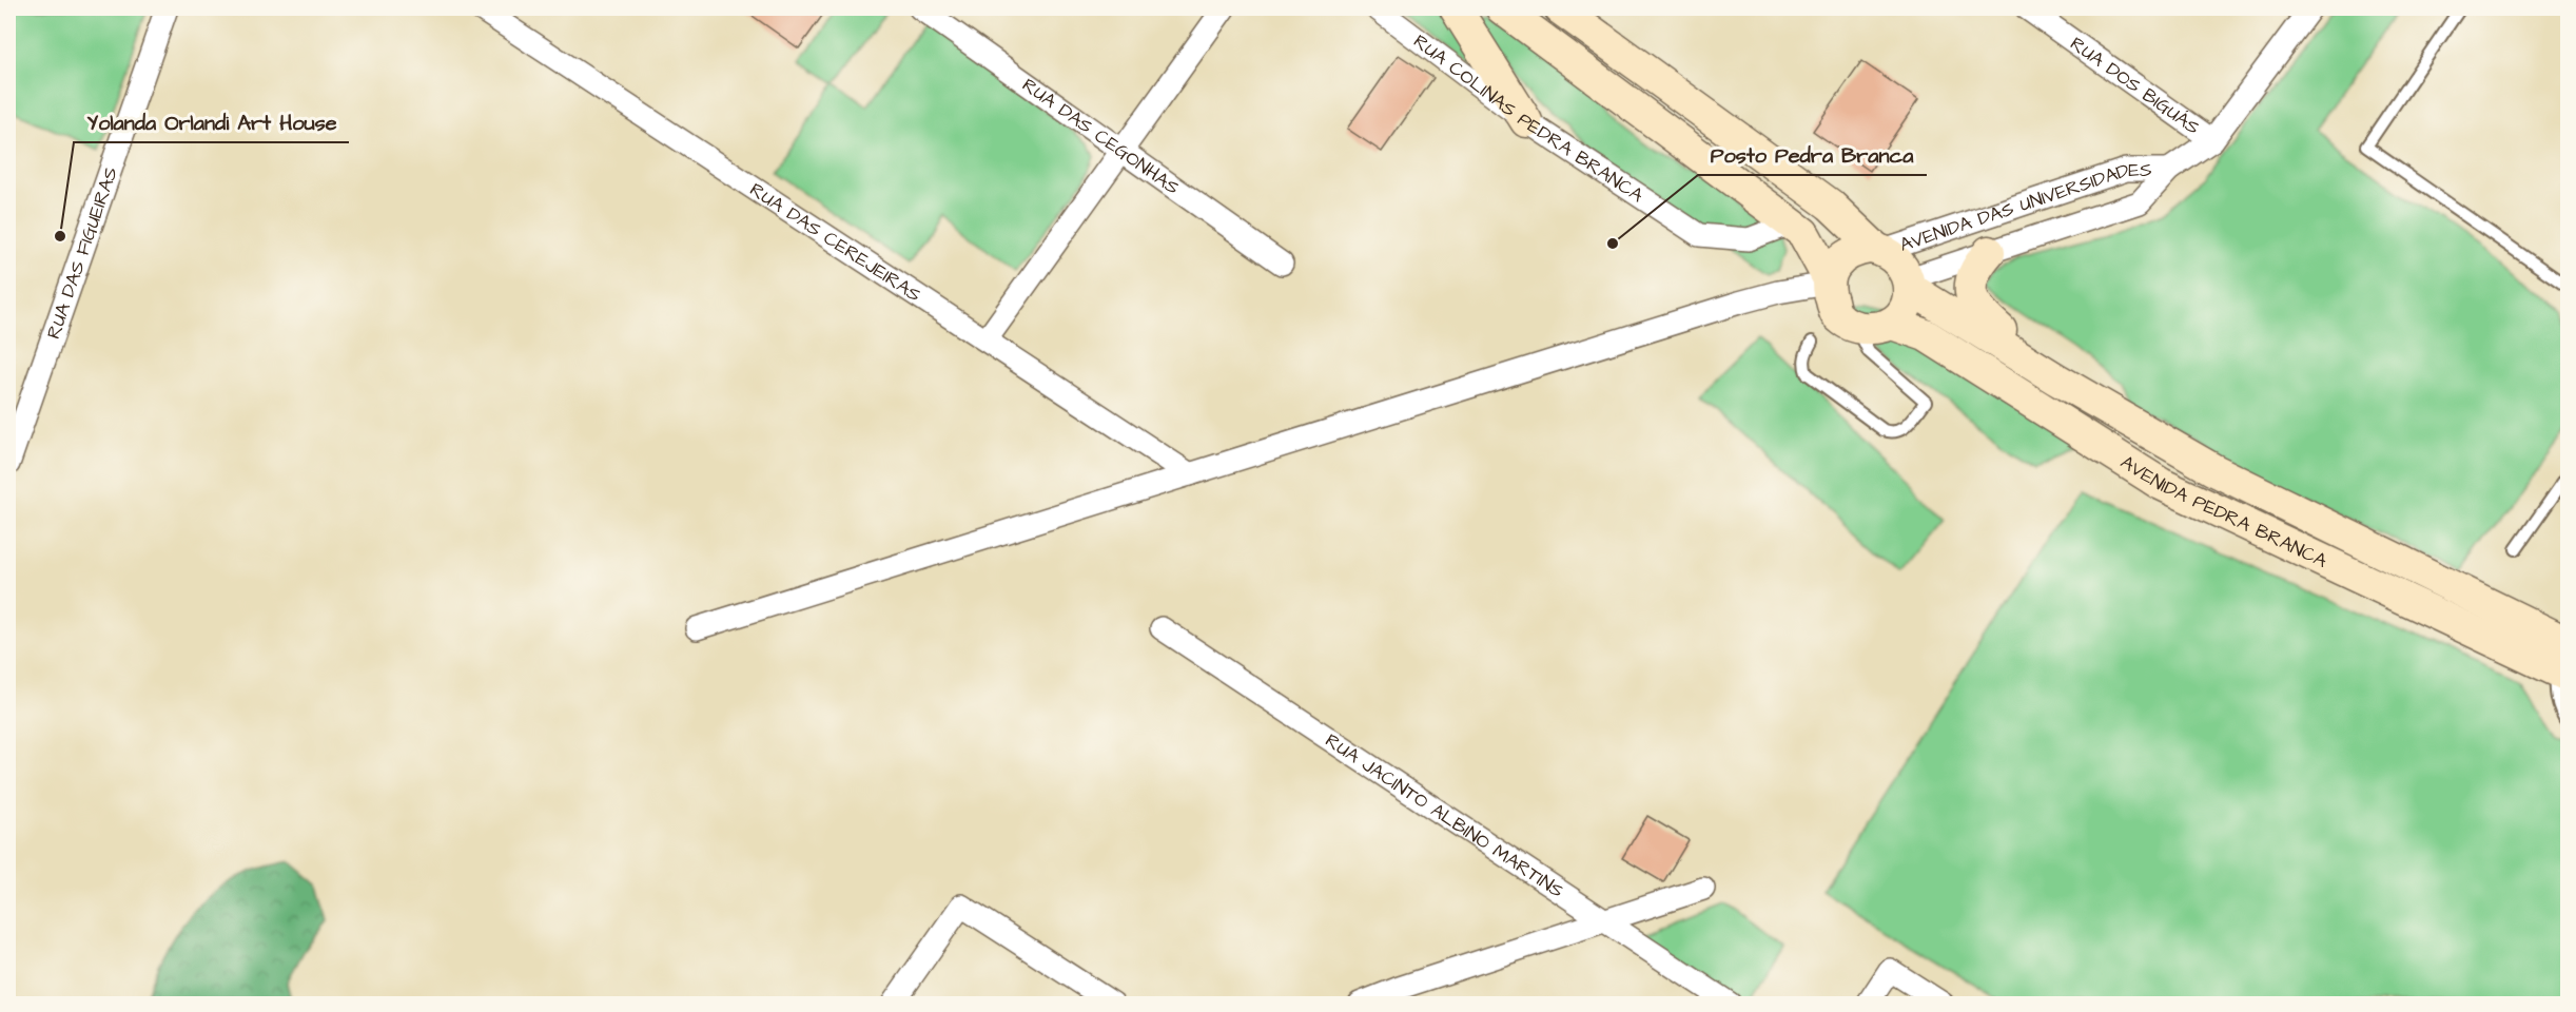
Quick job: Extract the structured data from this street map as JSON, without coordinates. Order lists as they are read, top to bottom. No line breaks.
{"streets":{"main road":["AVENIDA PEDRA BRANCA"],"street":["RUA DOS BIGUÁS","RUA COLINAS PEDRA BRANCA","RUA DAS CEGONHAS","AVENIDA DAS UNIVERSIDADES","RUA DAS CEREJEIRAS","RUA DAS FIGUEIRAS","RUA JACINTO ALBINO MARTINS"]},"crossings":[["RUA DOS BIGUÁS","AVENIDA DAS UNIVERSIDADES"],["AVENIDA DAS UNIVERSIDADES","AVENIDA PEDRA BRANCA"]],"places":["Yolanda Orlandi Art House","Posto Pedra Branca"]}
